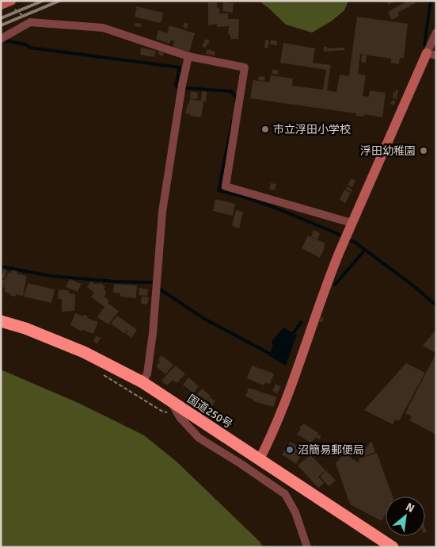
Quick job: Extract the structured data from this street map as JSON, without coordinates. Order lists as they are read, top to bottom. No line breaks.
{"streets":{"highway":["国道250号"]},"places":["市立浮田小学校","浮田幼稚園","沼簡易郵便局"],"north":"top right"}
